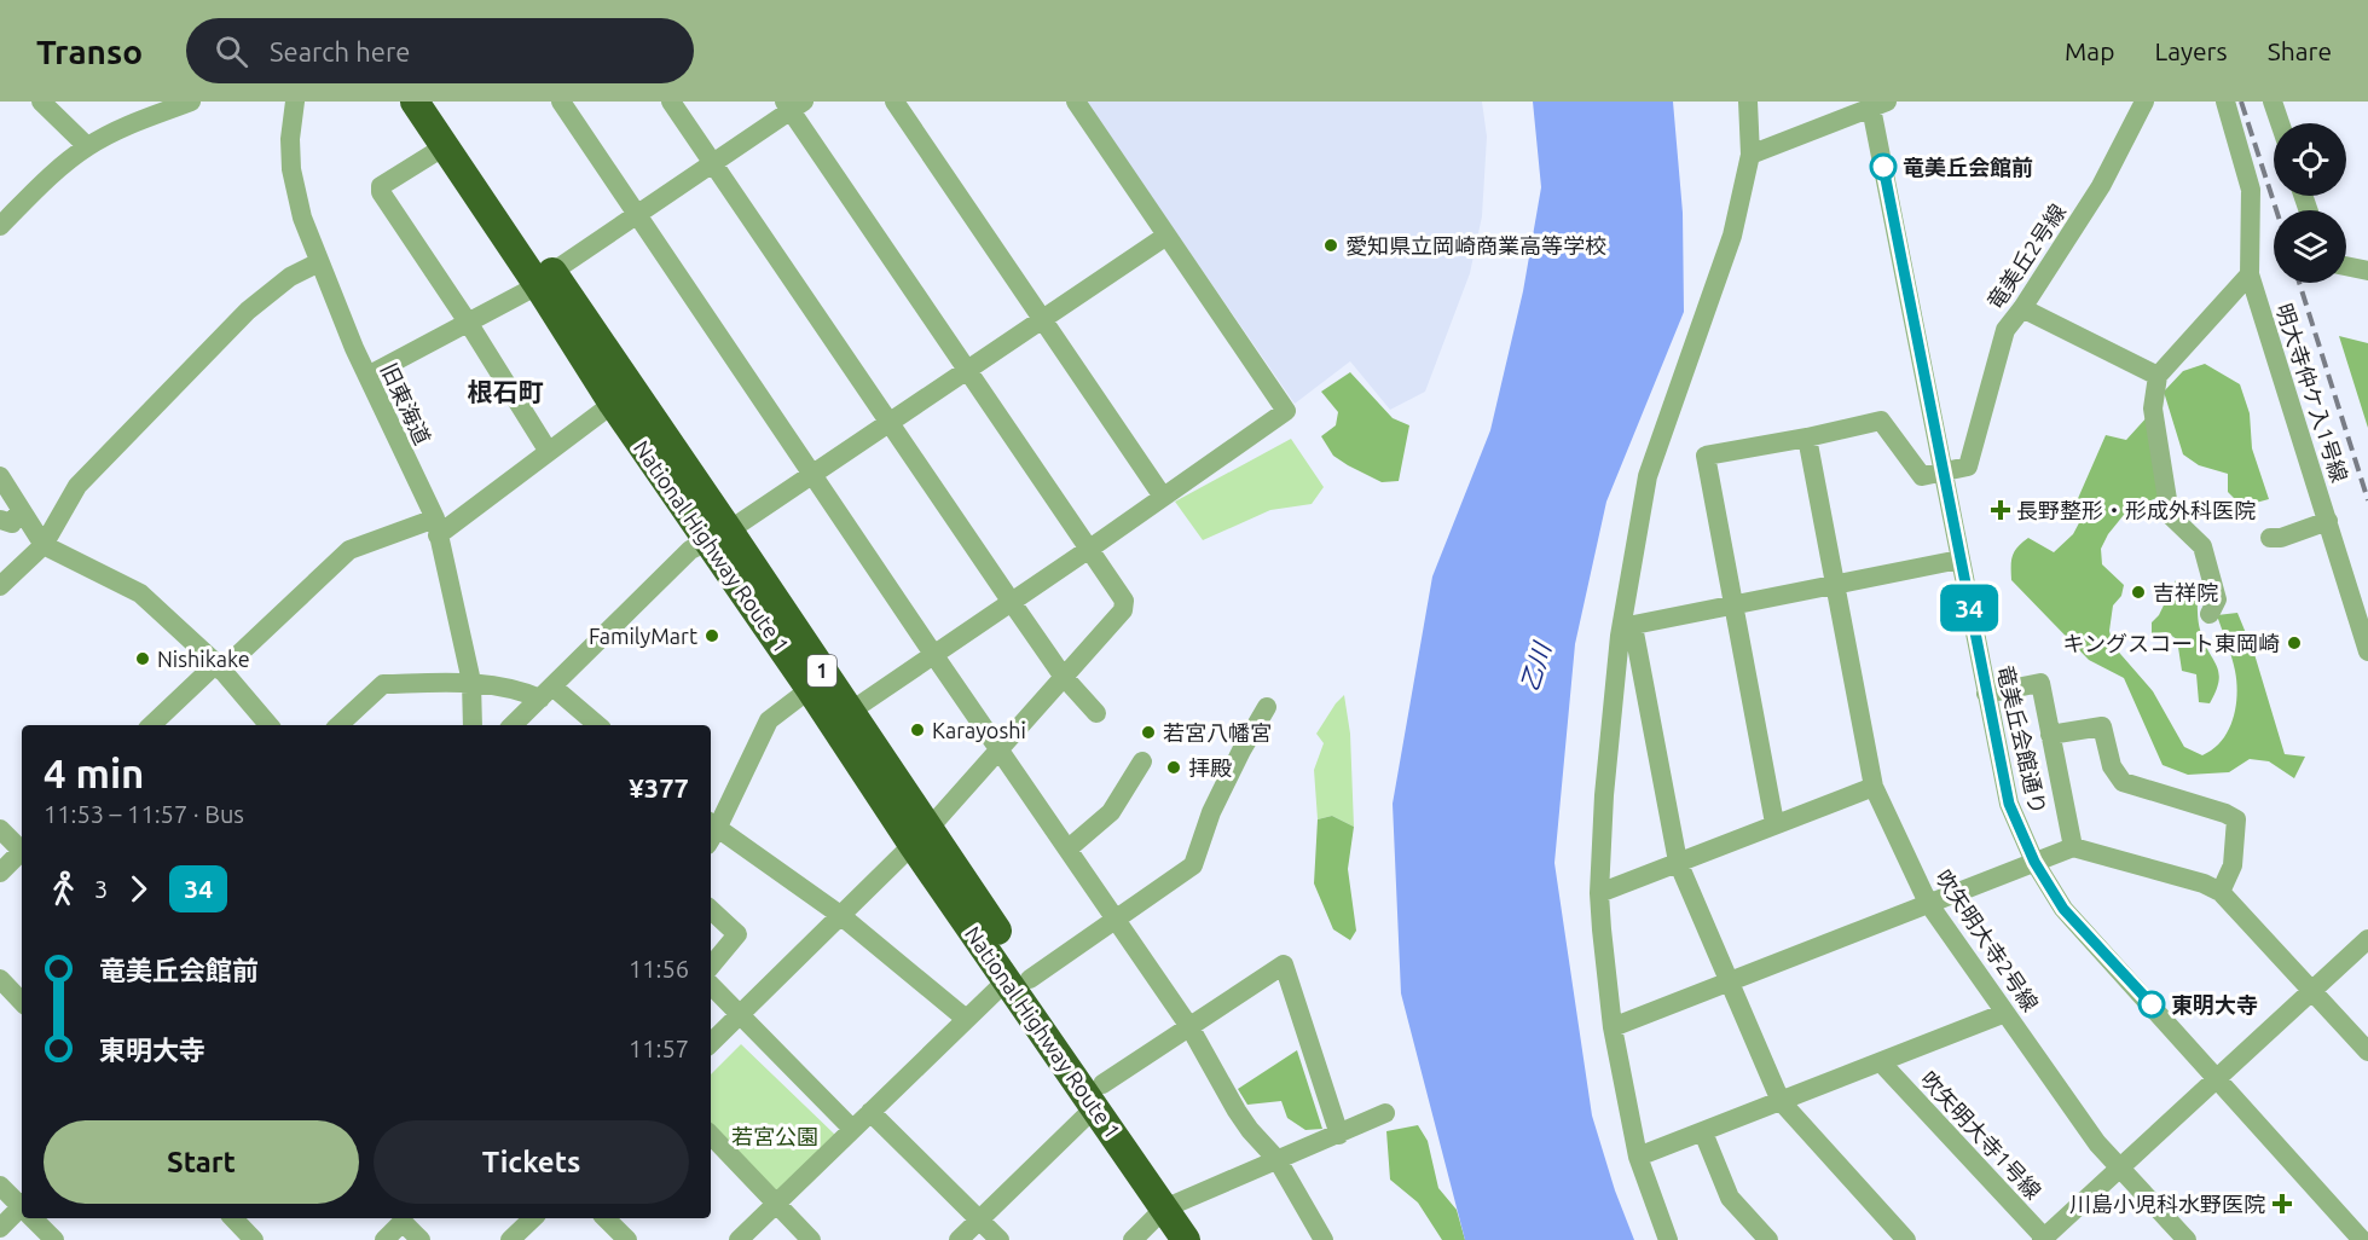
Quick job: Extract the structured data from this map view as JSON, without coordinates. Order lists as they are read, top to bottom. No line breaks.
{"streets":{"highway":["National Highway Route 1","1"],"street":["竜美丘2号線","明大寺仲ケ入1号線","旧東海道","竜美丘会館通り","吹矢明大寺2号線","吹矢明大寺1号線"]},"crossings":[["竜美丘2号線","竜美丘会館通り"]],"districts":["根石町"],"water":["乙川"],"parks":["若宮公園"],"places":{"other":["竜美丘会館前","愛知県立岡崎商業高等学校","吉祥院","FamilyMart","キングスコート東岡崎","Nishikake","Karayoshi","若宮八幡宮","拝殿","東明大寺"],"health":["長野整形・形成外科医院","川島小児科水野医院"]},"lines":["bus line 34"],"page":{"header":"Transo","search":"Search here","nav":["Map","Layers","Share"],"on_map":"34","heading":["4 min","11:53 – 11:57 · Bus","¥377"],"legs":["3","34"],"list":[{"name":"竜美丘会館前","value":"11:56"},{"name":"東明大寺","value":"11:57"}],"buttons":["Start","Tickets"]}}
